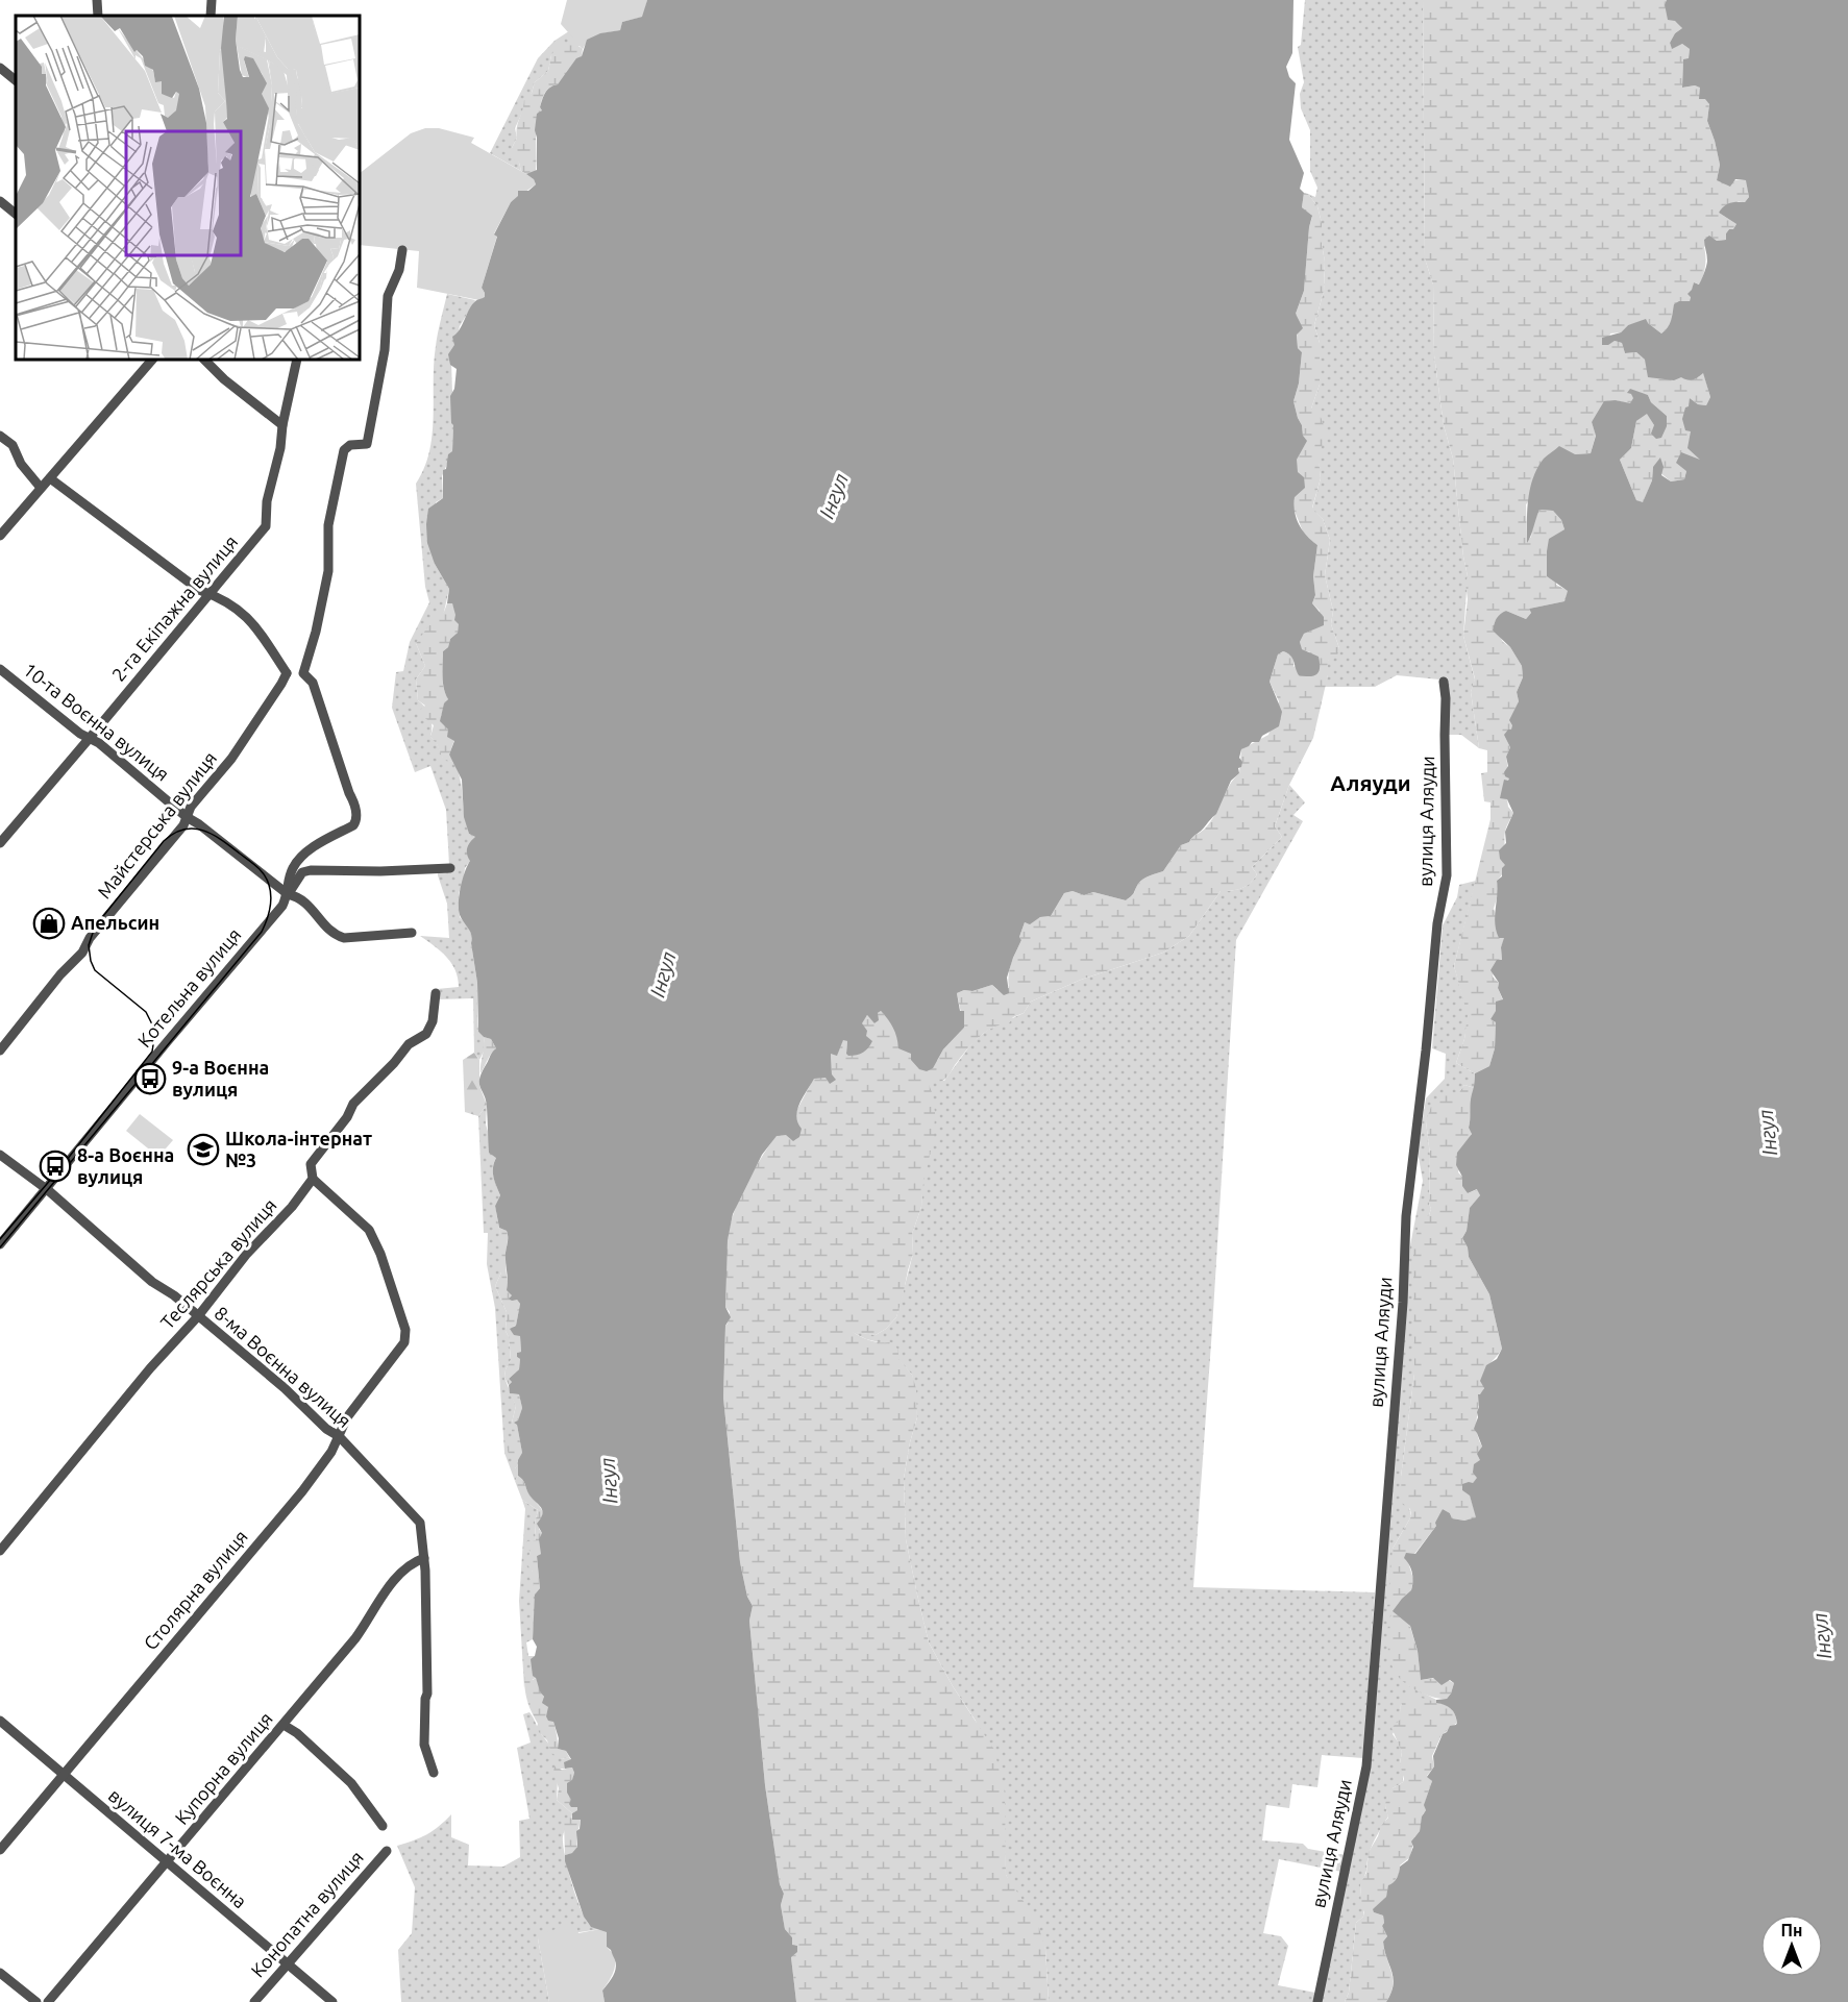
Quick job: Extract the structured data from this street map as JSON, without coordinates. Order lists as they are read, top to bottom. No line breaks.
{"streets":{"street":["2-га Екіпажна вулиця","10-та Воєнна вулиця","вулиця Аляуди","Майстерська вулиця","Котельна вулиця","Теслярська вулиця","8-ма Воєнна вулиця","Столярна вулиця","Купорна вулиця","вулиця 7-ма Воєнна","Конопатна вулиця"]},"crossings":[["2-га Екіпажна вулиця","10-та Воєнна вулиця"],["10-та Воєнна вулиця","Майстерська вулиця"],["10-та Воєнна вулиця","Котельна вулиця"],["Котельна вулиця","8-ма Воєнна вулиця"],["Теслярська вулиця","8-ма Воєнна вулиця"],["Теслярська вулиця","Столярна вулиця"],["8-ма Воєнна вулиця","Столярна вулиця"],["8-ма Воєнна вулиця","Купорна вулиця"],["Столярна вулиця","вулиця 7-ма Воєнна"],["Купорна вулиця","вулиця 7-ма Воєнна"],["вулиця 7-ма Воєнна","Конопатна вулиця"]],"districts":["Аляуди"],"water":["Інгул"],"places":{"shop":["Апельсин"],"bus stop":["9-а Воєнна вулиця","8-а Воєнна вулиця"],"school or university":["Школа-інтернат №3"]},"north":"top"}
